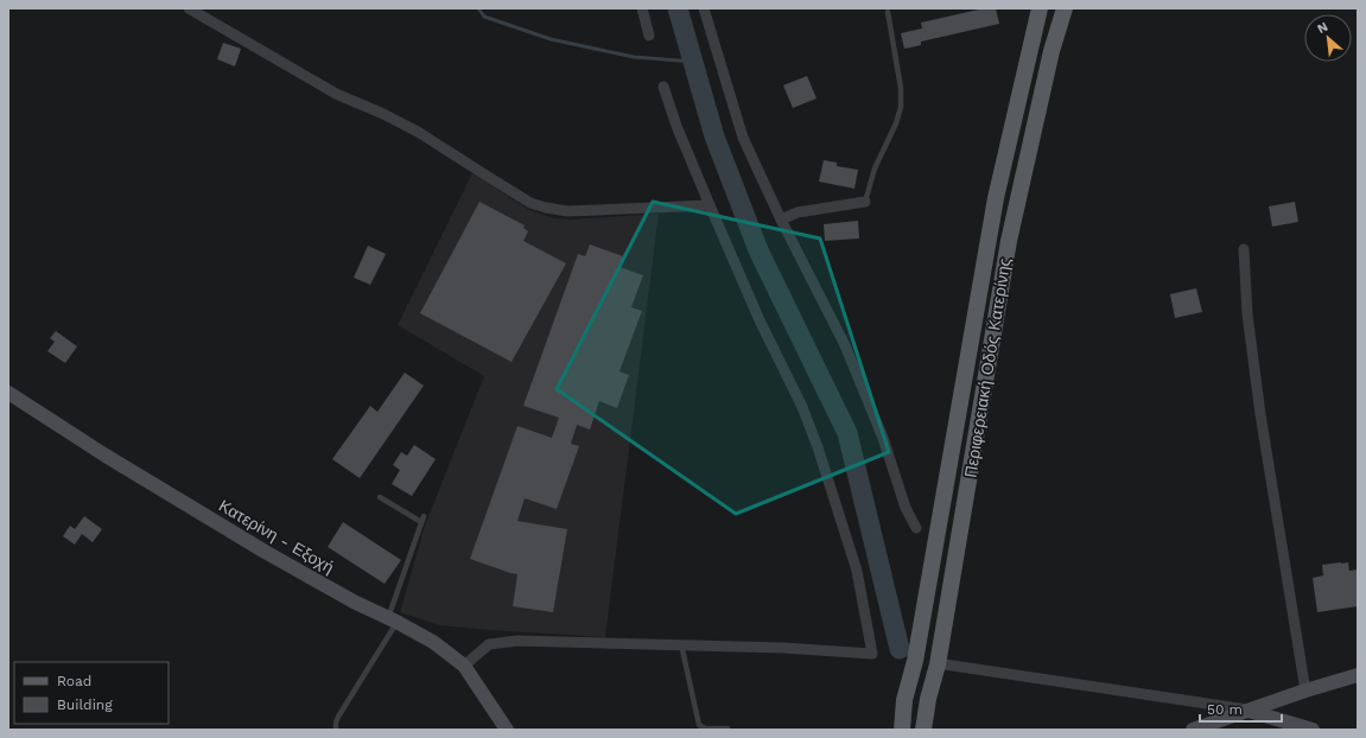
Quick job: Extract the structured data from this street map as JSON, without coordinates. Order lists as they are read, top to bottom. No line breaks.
{"streets":{"main road":["Περιφερειακή Οδός Κατερίνης","Κατερίνη - Εξοχή"]},"legend":["Road","Building"],"scale_bar":"50 m","north":"top left"}
